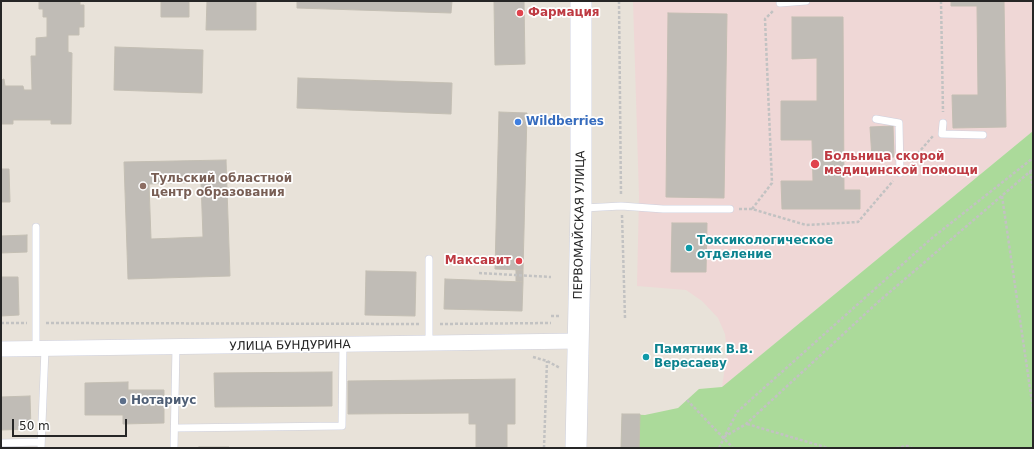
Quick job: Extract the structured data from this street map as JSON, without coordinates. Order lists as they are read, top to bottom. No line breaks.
{"streets":{"main road":["ПЕРВОМАЙСКАЯ УЛИЦА"],"street":["УЛИЦА БУНДУРИНА"]},"crossings":[["ПЕРВОМАЙСКАЯ УЛИЦА","УЛИЦА БУНДУРИНА"]],"places":["Фармация","Wildberries","Больница скорой медицинской помощи","Тульский областной центр образования","Токсикологическое отделение","Максавит","Памятник В.В. Вересаеву","Нотариус"],"scale_bar":"50 m"}
